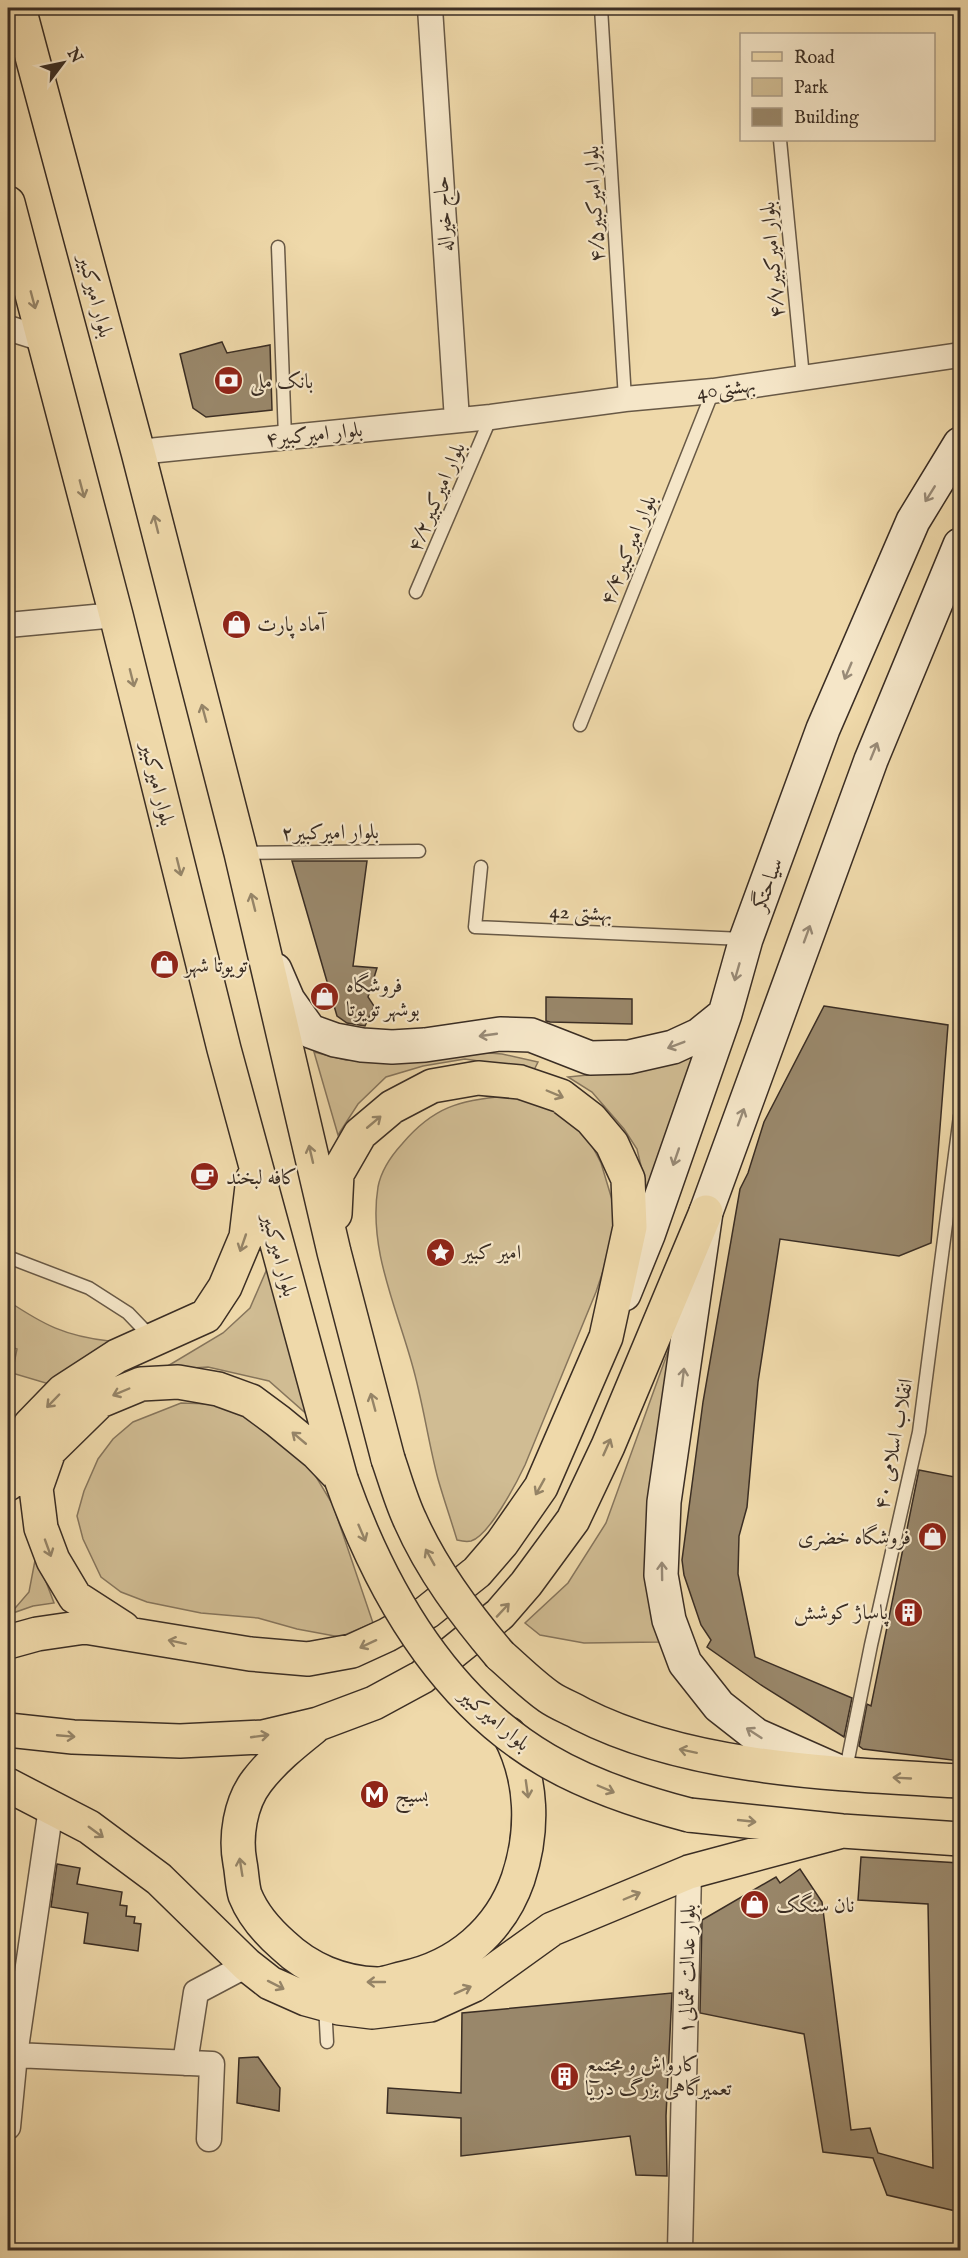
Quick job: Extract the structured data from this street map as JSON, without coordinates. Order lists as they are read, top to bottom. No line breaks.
{"streets":{"main road":["بلوار امیرکبیر","سیاحتگر"],"street":["حاج خیراله","40بهشتی","۴بلوار امیرکبیر","بلوار عدالت شمالی۱"],"lane":["بلوار امیرکبیر۴/۵","بلوار امیرکبیر۴/۷","بلوار امیرکبیر۴/۲","بلوار امیرکبیر۴/۴","۲بلوار امیرکبیر","42 بهشتی","انقلاب اسلامی ۴۰"]},"crossings":[["بلوار امیرکبیر۴/۵","40بهشتی"],["حاج خیراله","۴بلوار امیرکبیر"],["بلوار امیرکبیر۴/۷","40بهشتی"],["بلوار امیرکبیر","۴بلوار امیرکبیر"],["بلوار امیرکبیر","۲بلوار امیرکبیر"],["بلوار امیرکبیر","انقلاب اسلامی ۴۰"],["40بهشتی","۴بلوار امیرکبیر"],["40بهشتی","بلوار امیرکبیر۴/۲"],["40بهشتی","بلوار امیرکبیر۴/۴"],["۴بلوار امیرکبیر","بلوار امیرکبیر۴/۲"],["سیاحتگر","42 بهشتی"]],"places":{"bank":["بانک ملی"],"shop":["آماد پارت","تویوتا شهر","فروشگاه بوشهر تویوتا","فروشگاه خضری","نان سنگک"],"cafe":["کافه لبخند"],"place":["امیر کبیر"],"building":["پاساژ کوشش","کارواش و مجتمع تعمیرگاهی بزرگ دریا"],"metro station":["بسیج"]},"legend":["Road","Park","Building"],"north":"top right"}
